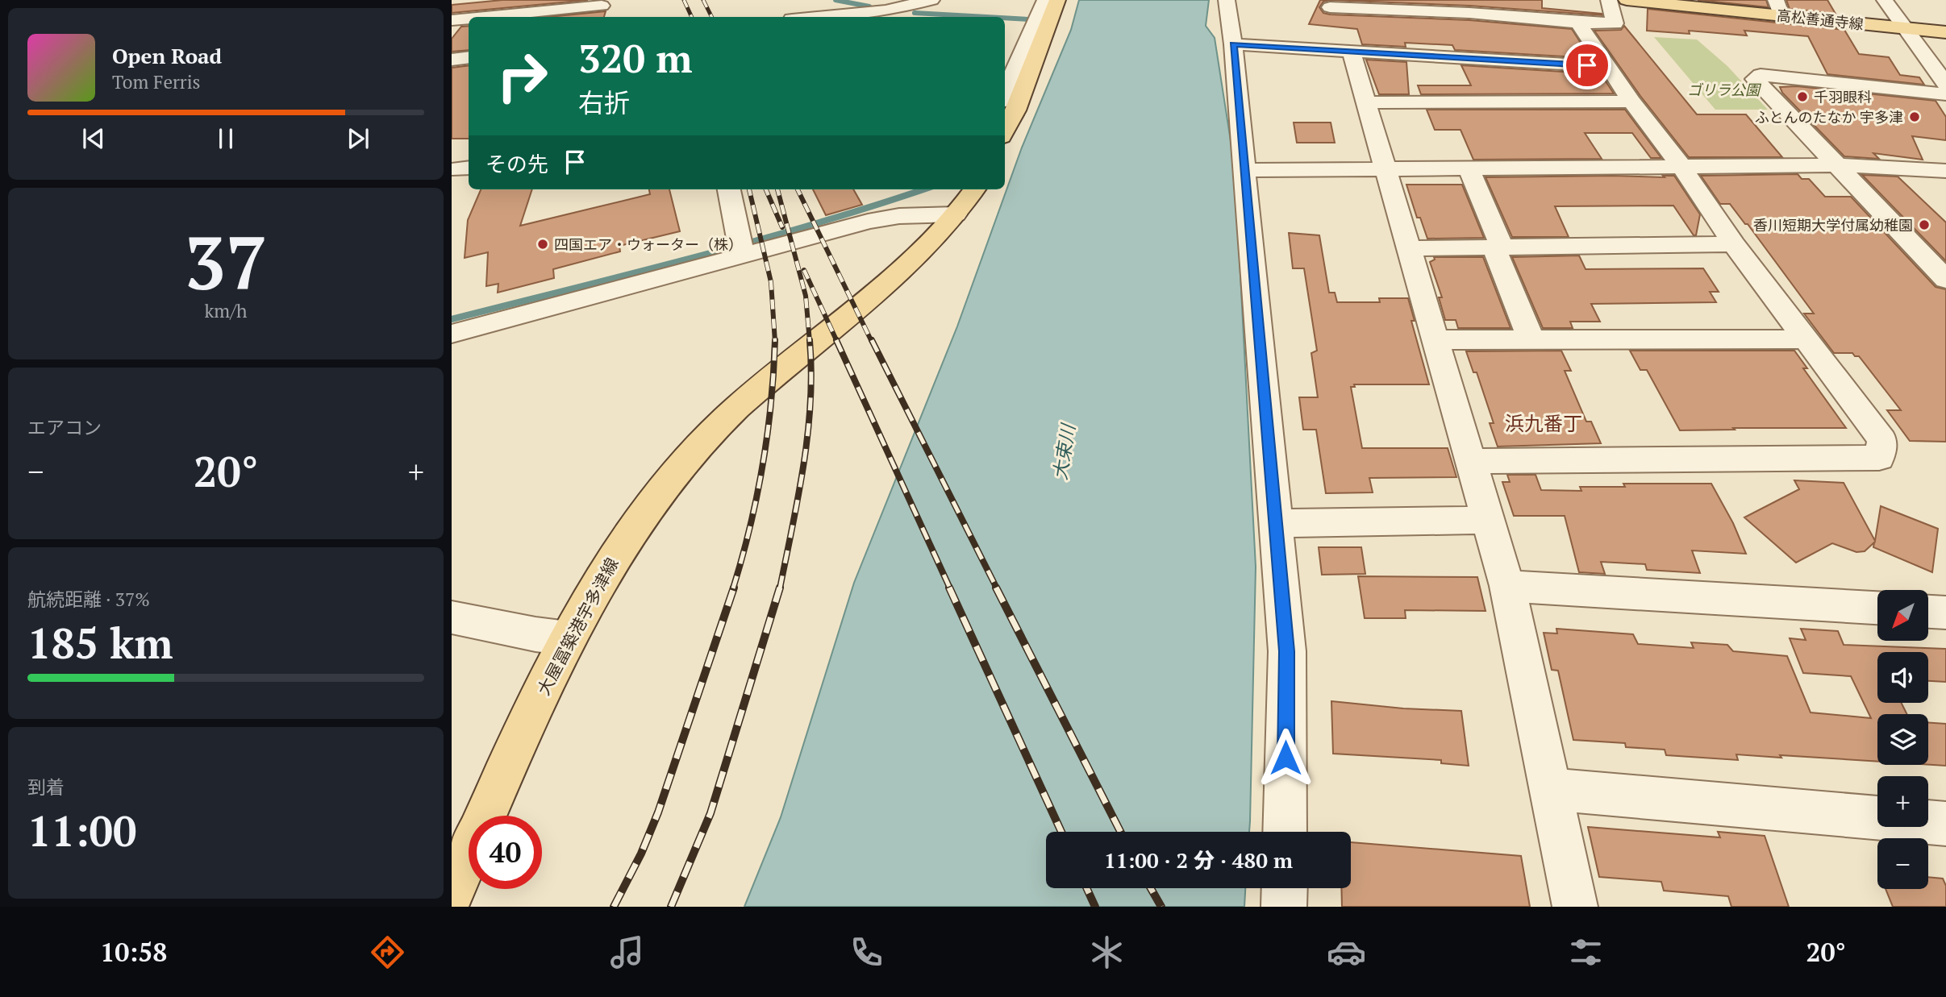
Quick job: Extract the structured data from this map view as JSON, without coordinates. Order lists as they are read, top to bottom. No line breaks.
{"streets":{"main road":["高松善通寺線","大屋冨築港宇多津線"]},"districts":["浜九番丁"],"water":["大束川"],"parks":["ゴリラ公園"],"places":["千羽眼科","ふとんのたなか 宇多津","香川短期大学付属幼稚園","四国エア・ウォーター（株）"],"north":"bottom left","page":{"turn":["320 m","右折"],"song":["Open Road","Tom Ferris"],"then":"その先","tile":[["37","km/h"],"エアコン",["航続距離 · 37%","185 km"],["到着","11:00"]],"heat":["−","20°","+"],"map_buttons":["+","−"],"limit":"40","trip":"11:00 · 2 分 · 480 m","tabs":["10:58","20°"]}}
